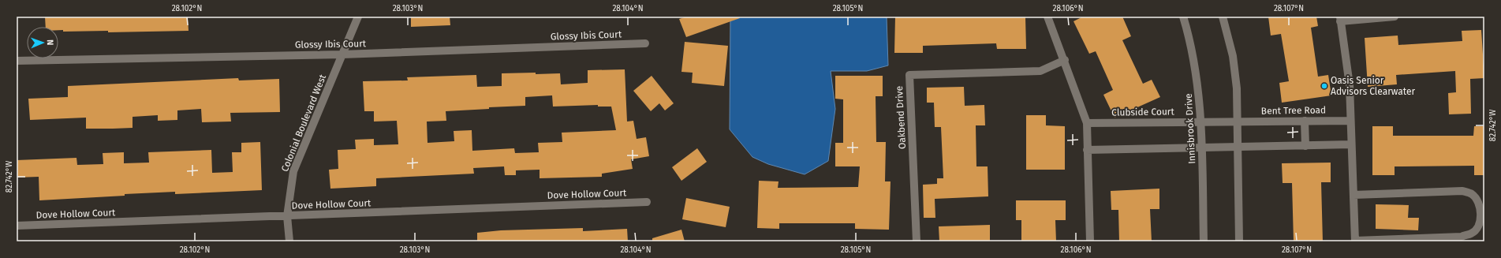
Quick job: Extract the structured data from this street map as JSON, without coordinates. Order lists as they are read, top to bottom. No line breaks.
{"streets":{"street":["Glossy Ibis Court","Bent Tree Road","Clubside Court","Oakbend Drive","Colonial Boulevard West","Innisbrook Drive","Dove Hollow Court"]},"crossings":[["Glossy Ibis Court","Colonial Boulevard West"],["Bent Tree Road","Clubside Court"],["Clubside Court","Innisbrook Drive"],["Colonial Boulevard West","Dove Hollow Court"]],"places":["Oasis Senior Advisors Clearwater"],"north":"right","coordinates":["28.102°N","28.103°N","28.104°N","28.105°N","28.106°N","28.107°N","82.742°W"]}
